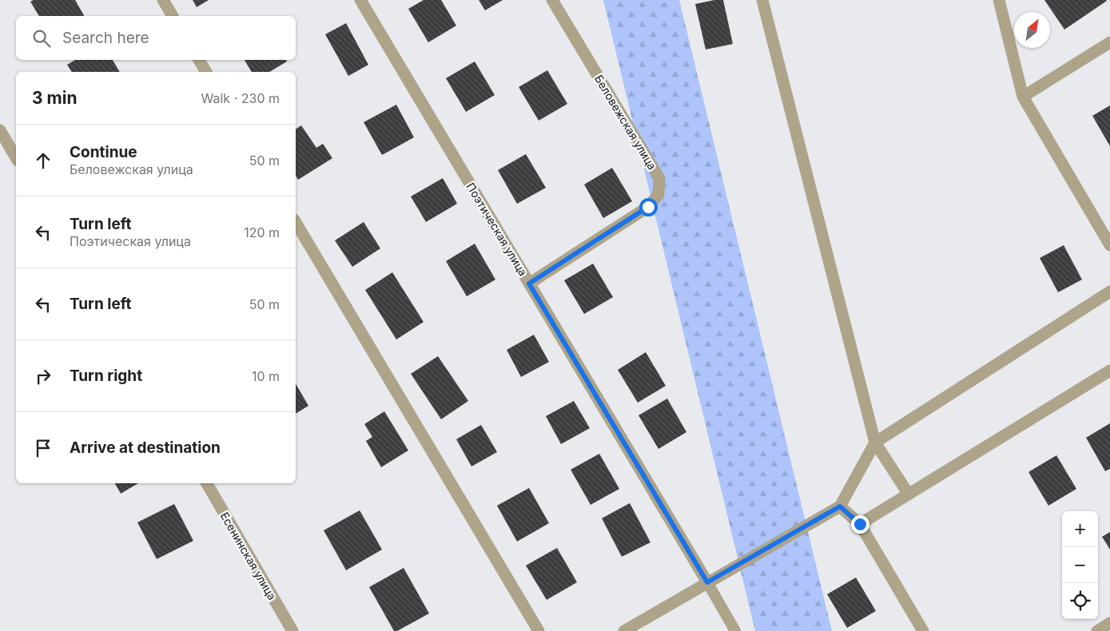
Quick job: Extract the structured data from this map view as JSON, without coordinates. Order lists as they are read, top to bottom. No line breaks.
{"streets":{"street":["Беловежская улица","Поэтическая улица","Есенинская улица"]},"crossings":[["Беловежская улица","Поэтическая улица"]],"north":"top right","page":{"search":"Search here","heading":["3 min","Walk · 230 m"],"list":[["Continue","Беловежская улица","50 m"],["Turn left","Поэтическая улица","120 m"],["Turn left","50 m"],["Turn right","10 m"],"Arrive at destination"],"map_buttons":["+","−"]}}
